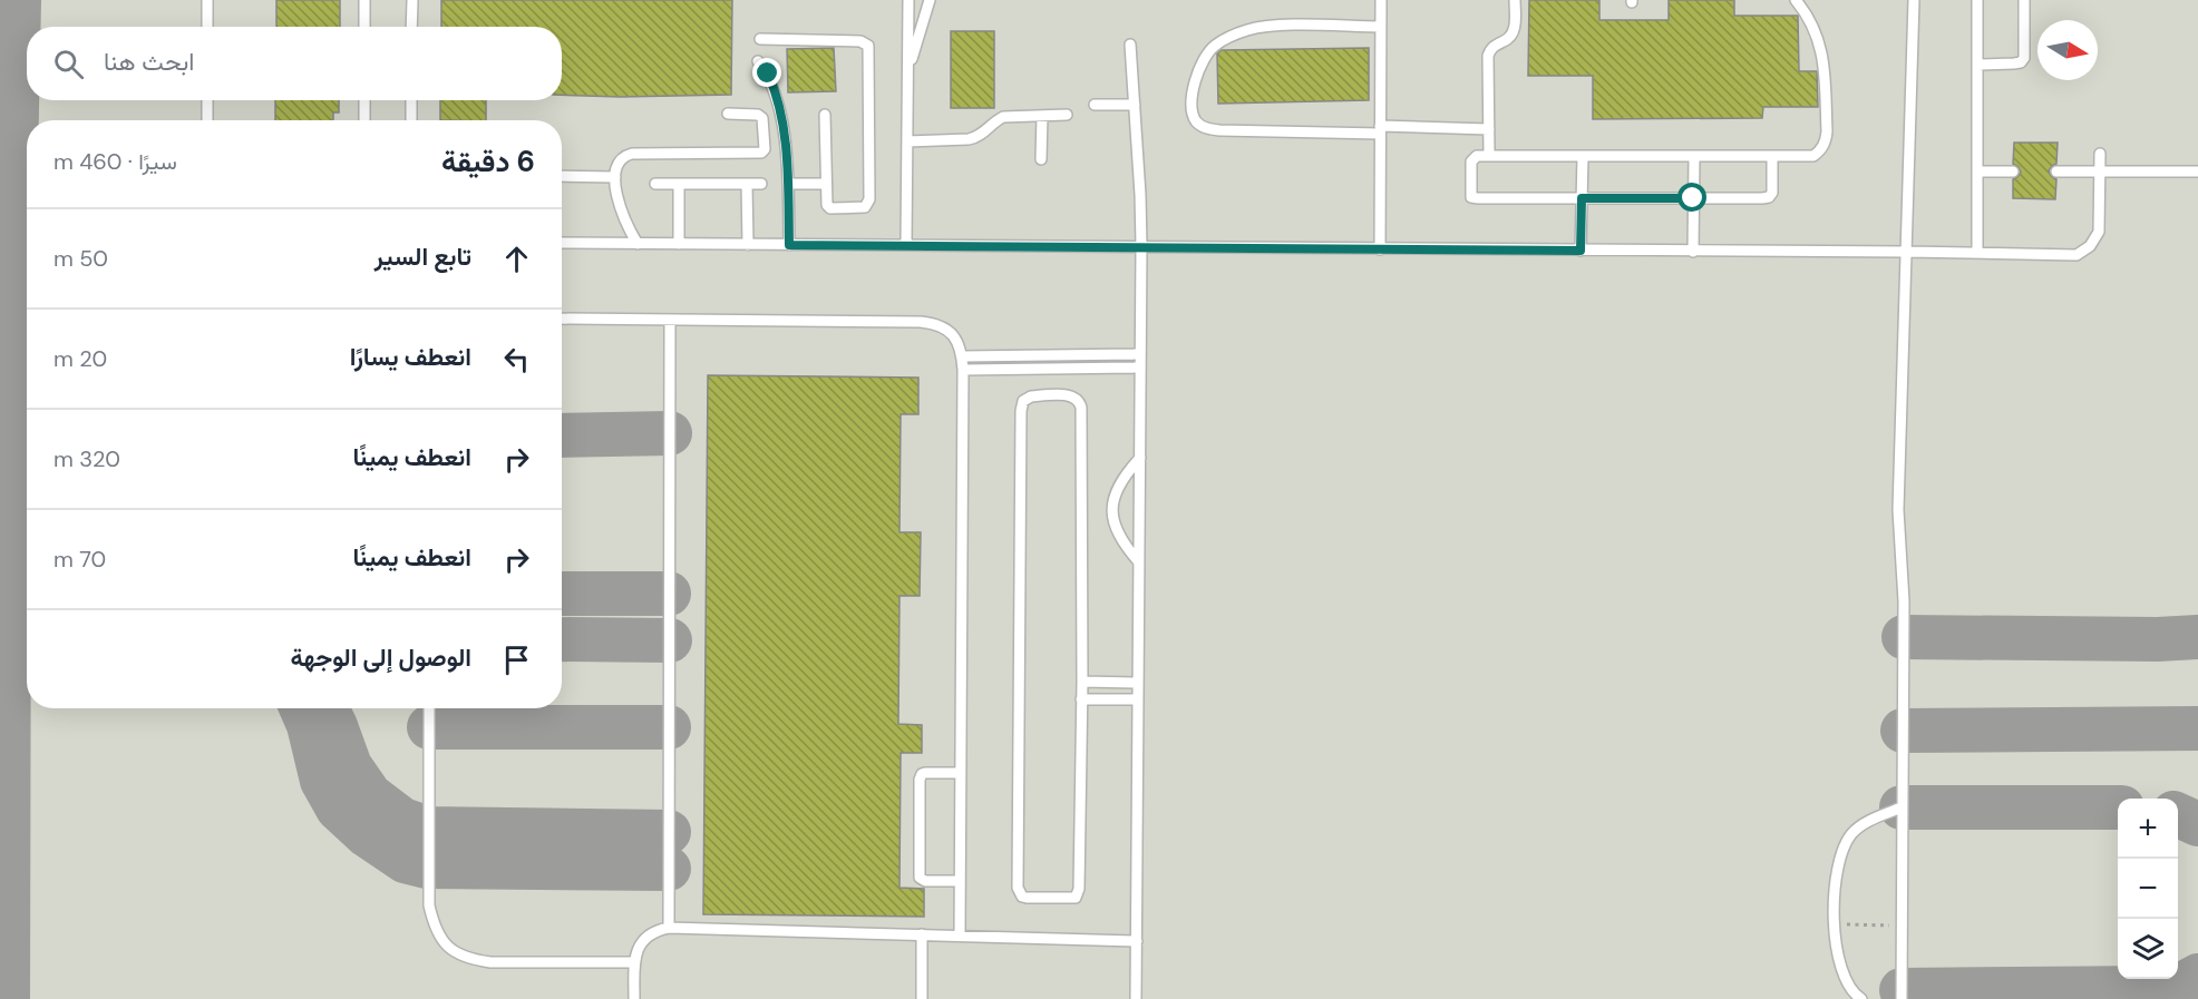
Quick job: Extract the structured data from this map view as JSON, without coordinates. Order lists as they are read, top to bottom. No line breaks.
{"north":"right","page":{"search":"ابحث هنا","heading":["6 دقيقة","سيرًا · 460 m"],"list":[["تابع السير","50 m"],["انعطف يسارًا","20 m"],["انعطف يمينًا","320 m"],["انعطف يمينًا","70 m"],"الوصول إلى الوجهة"],"map_buttons":["+","−"]}}
